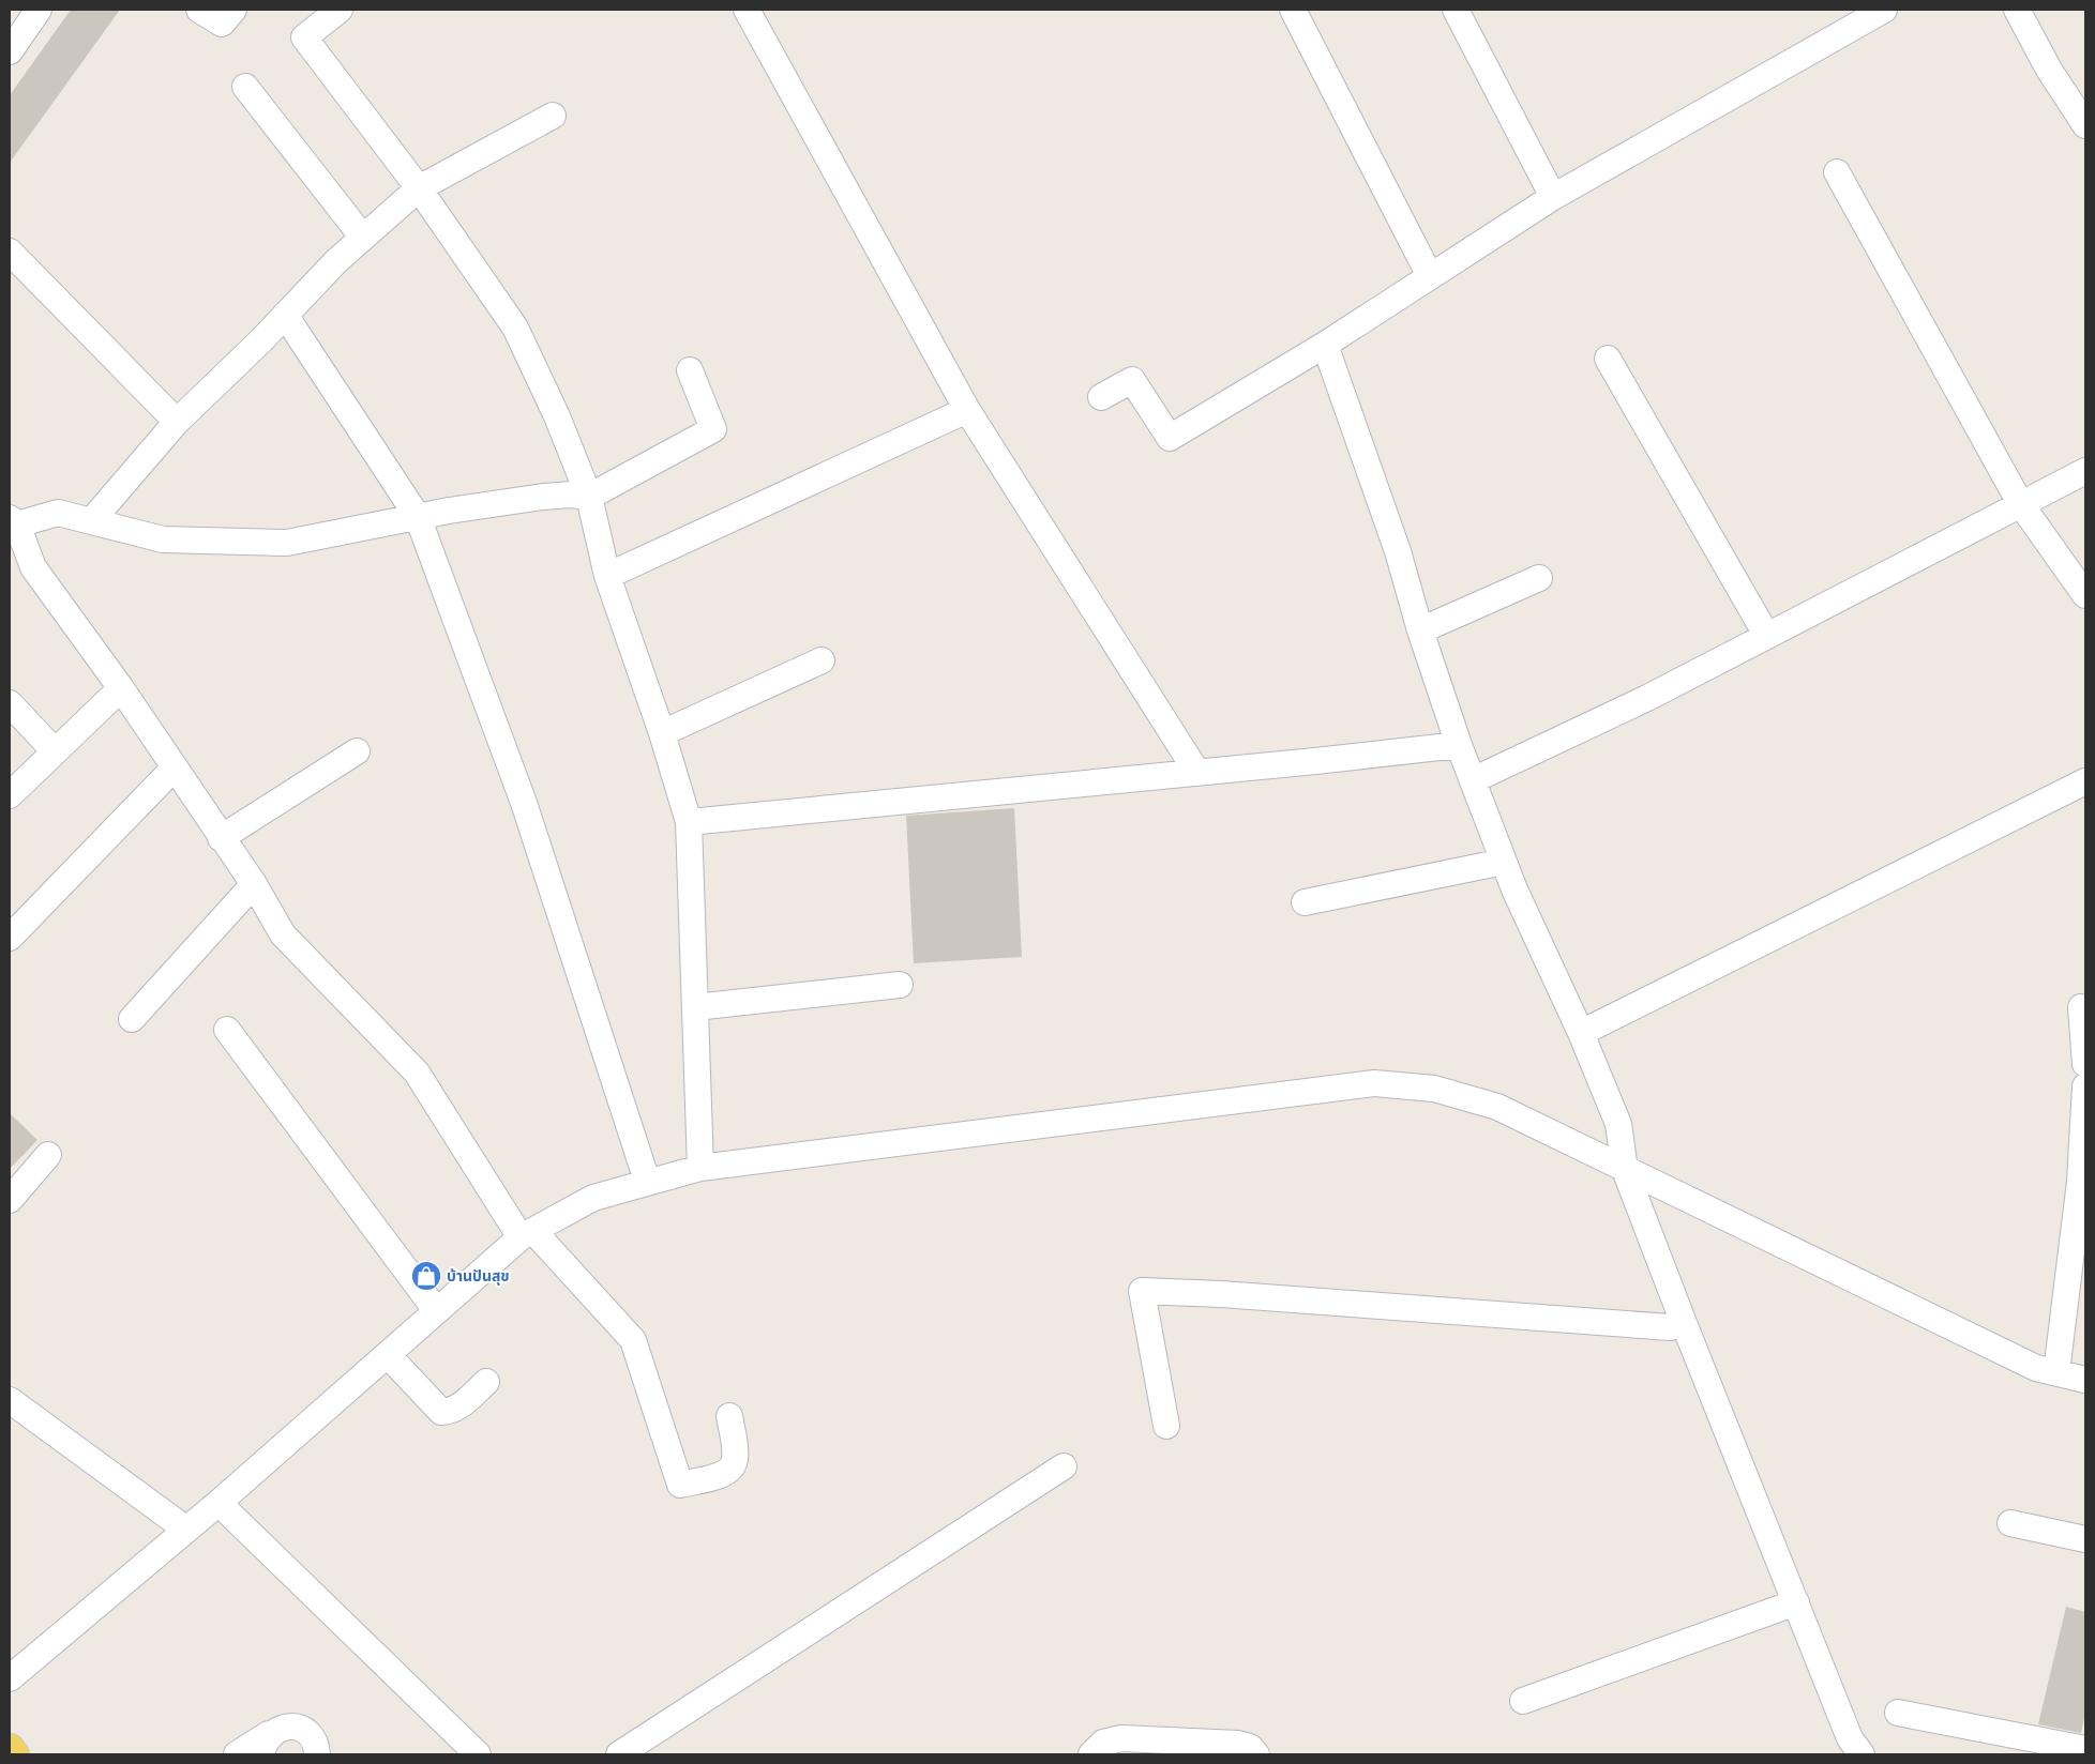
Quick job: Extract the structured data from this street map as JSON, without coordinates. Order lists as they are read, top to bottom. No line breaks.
{"places":{"shop":["บ้านปันสุข"]}}
